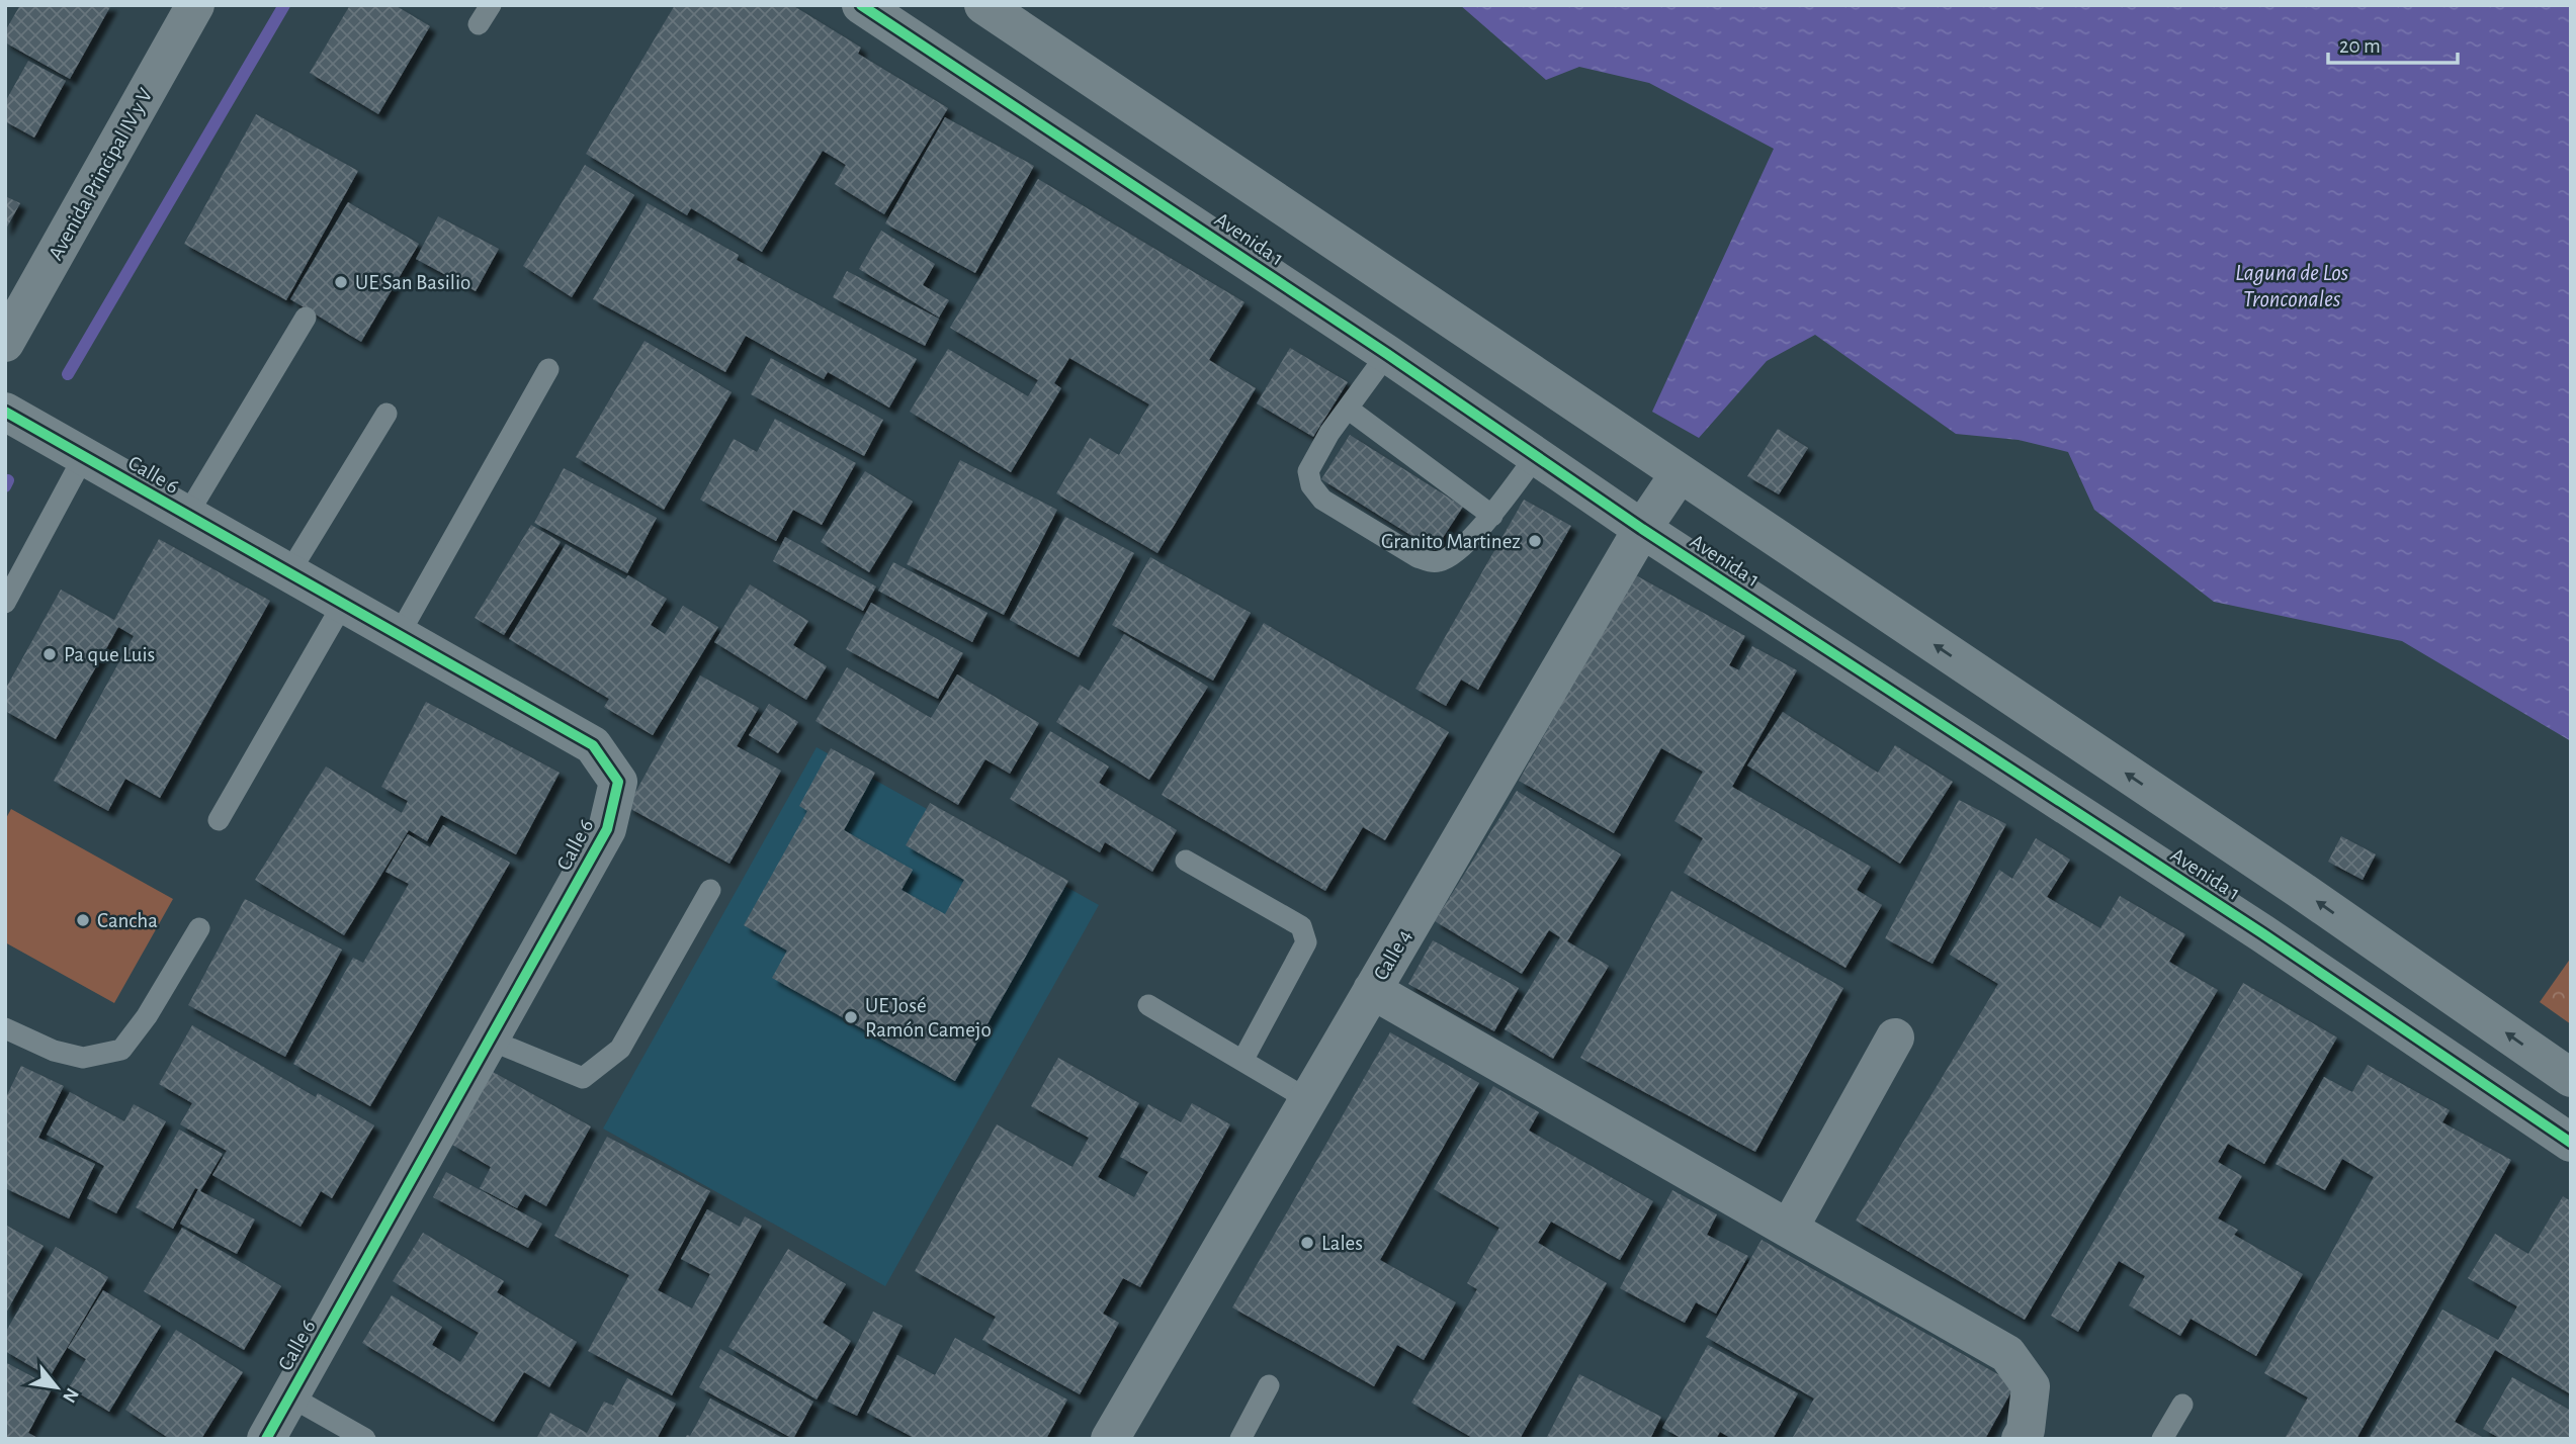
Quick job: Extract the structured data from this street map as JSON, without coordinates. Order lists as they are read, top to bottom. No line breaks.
{"streets":{"street":["Avenida Principal IV y V","Avenida 1","Calle 6","Calle 4"]},"crossings":[["Avenida 1","Calle 4"]],"water":["Laguna de Los Tronconales"],"places":["UE San Basilio","Granito Martinez","Pa que Luis","Cancha","UE José Ramón Camejo","Lales"],"scale_bar":"20 m","north":"bottom right"}
